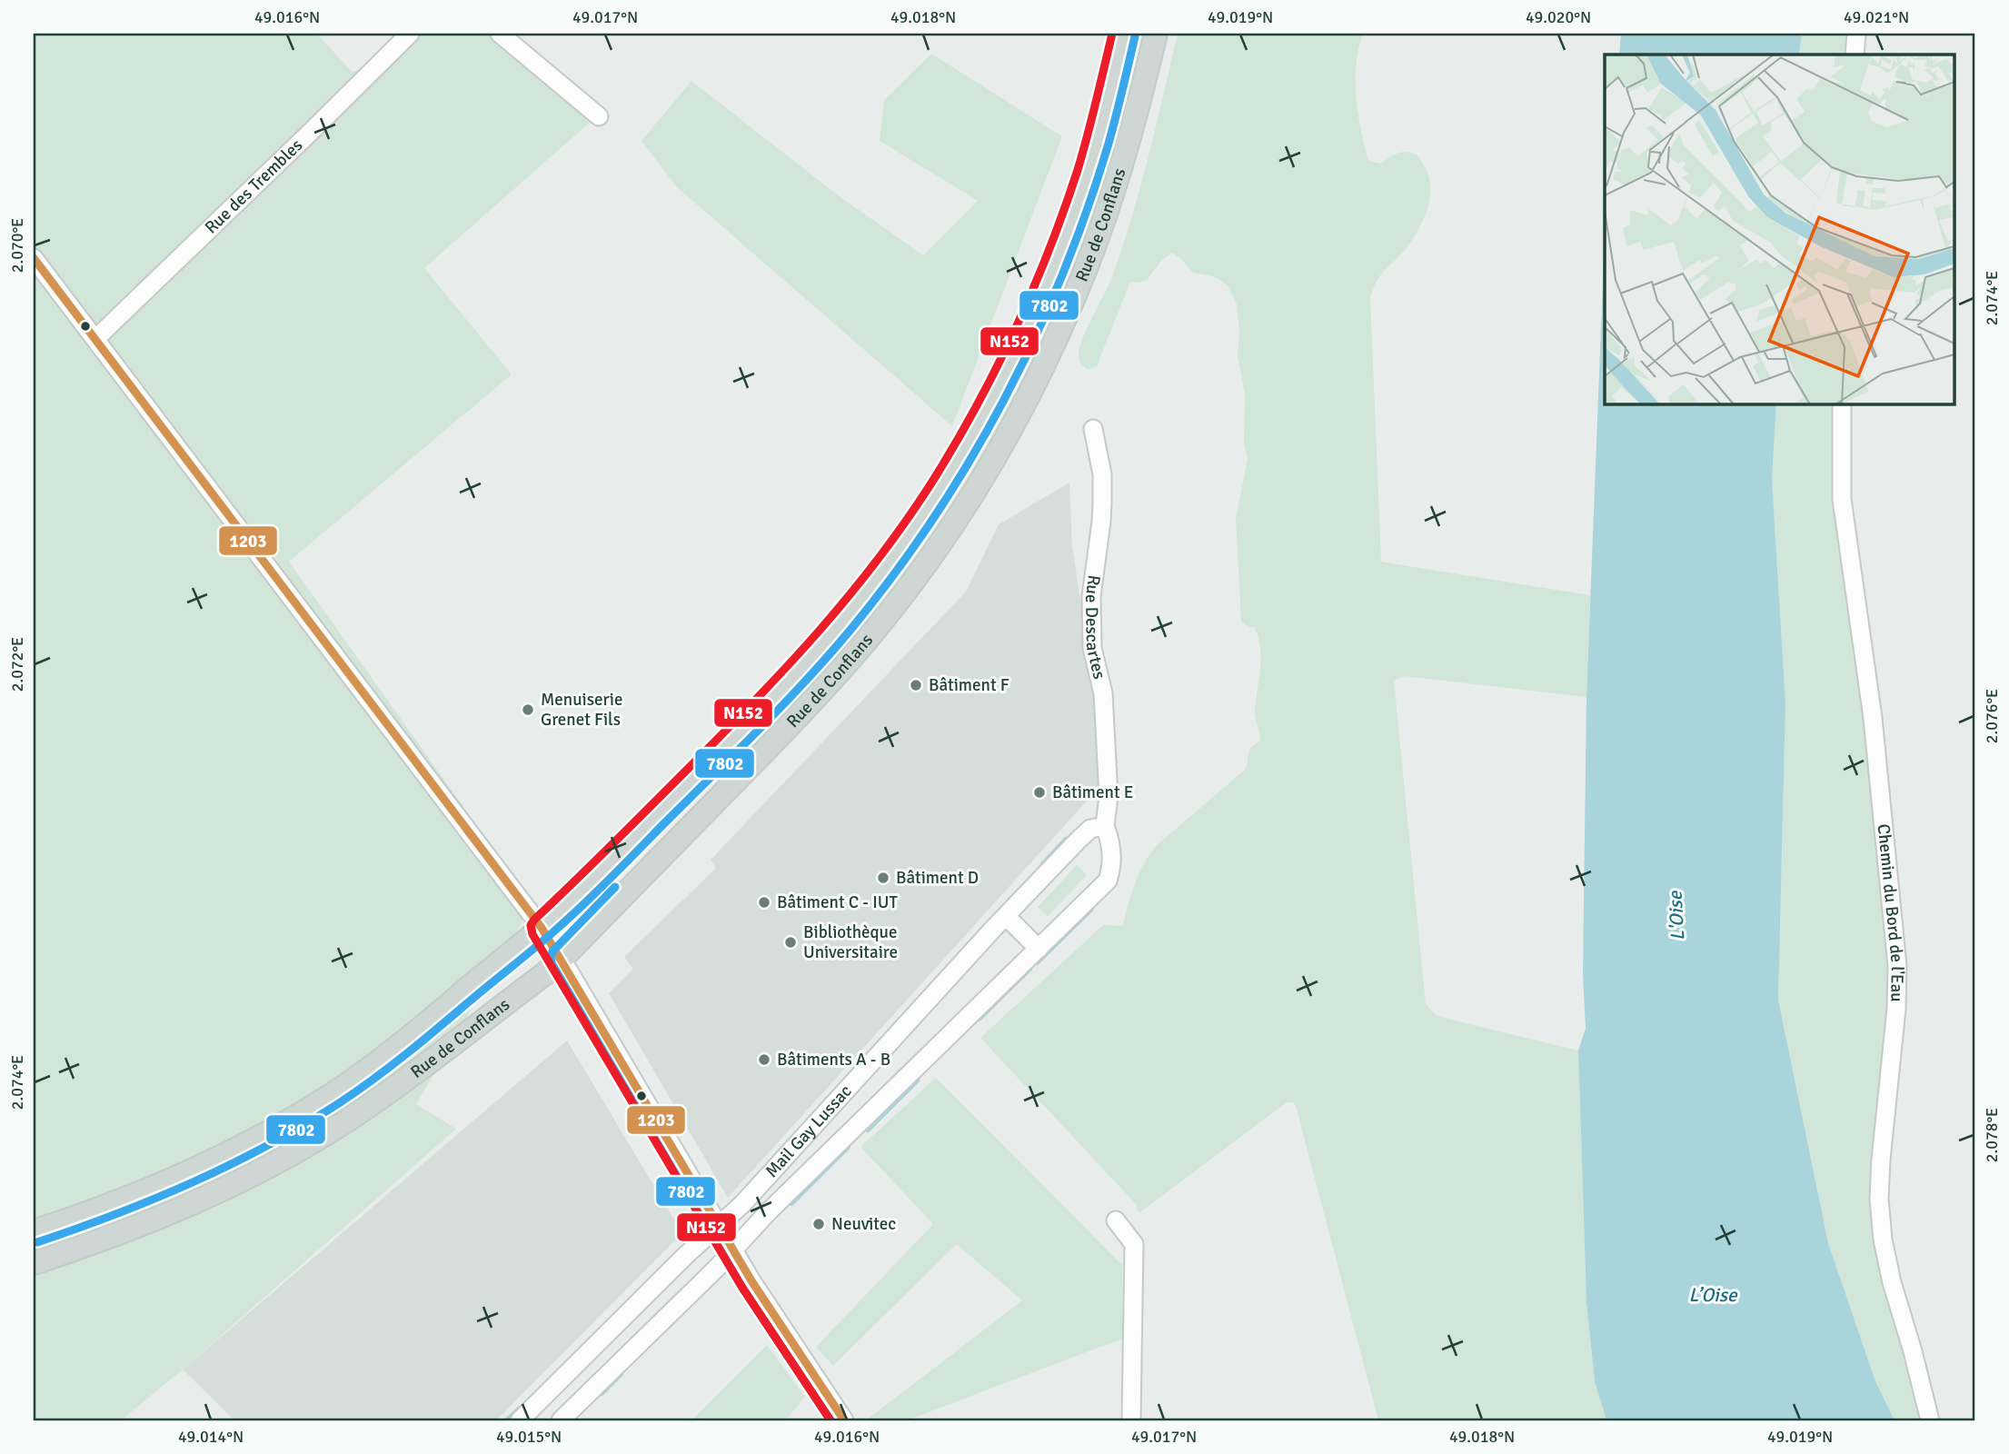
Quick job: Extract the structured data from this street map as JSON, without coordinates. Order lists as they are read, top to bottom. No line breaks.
{"streets":{"main road":["Rue de Conflans"],"street":["Rue des Trembles","Rue Descartes","Chemin du Bord de l'Eau","Mail Gay Lussac"]},"crossings":[["Rue Descartes","Mail Gay Lussac"]],"water":["L'Oise","L’Oise"],"places":["Bâtiment F","Menuiserie Grenet Fils","Bâtiment E","Bâtiment D","Bâtiment C - IUT","Bibliothèque Universitaire","Bâtiments A - B","Neuvitec"],"lines":["transit line N152","transit line 7802","transit line 1203"],"coordinates":["49.016°N","49.017°N","49.018°N","49.019°N","49.020°N","49.021°N","2.070°E","2.074°E","2.072°E","2.076°E","2.078°E","49.014°N","49.015°N"]}
